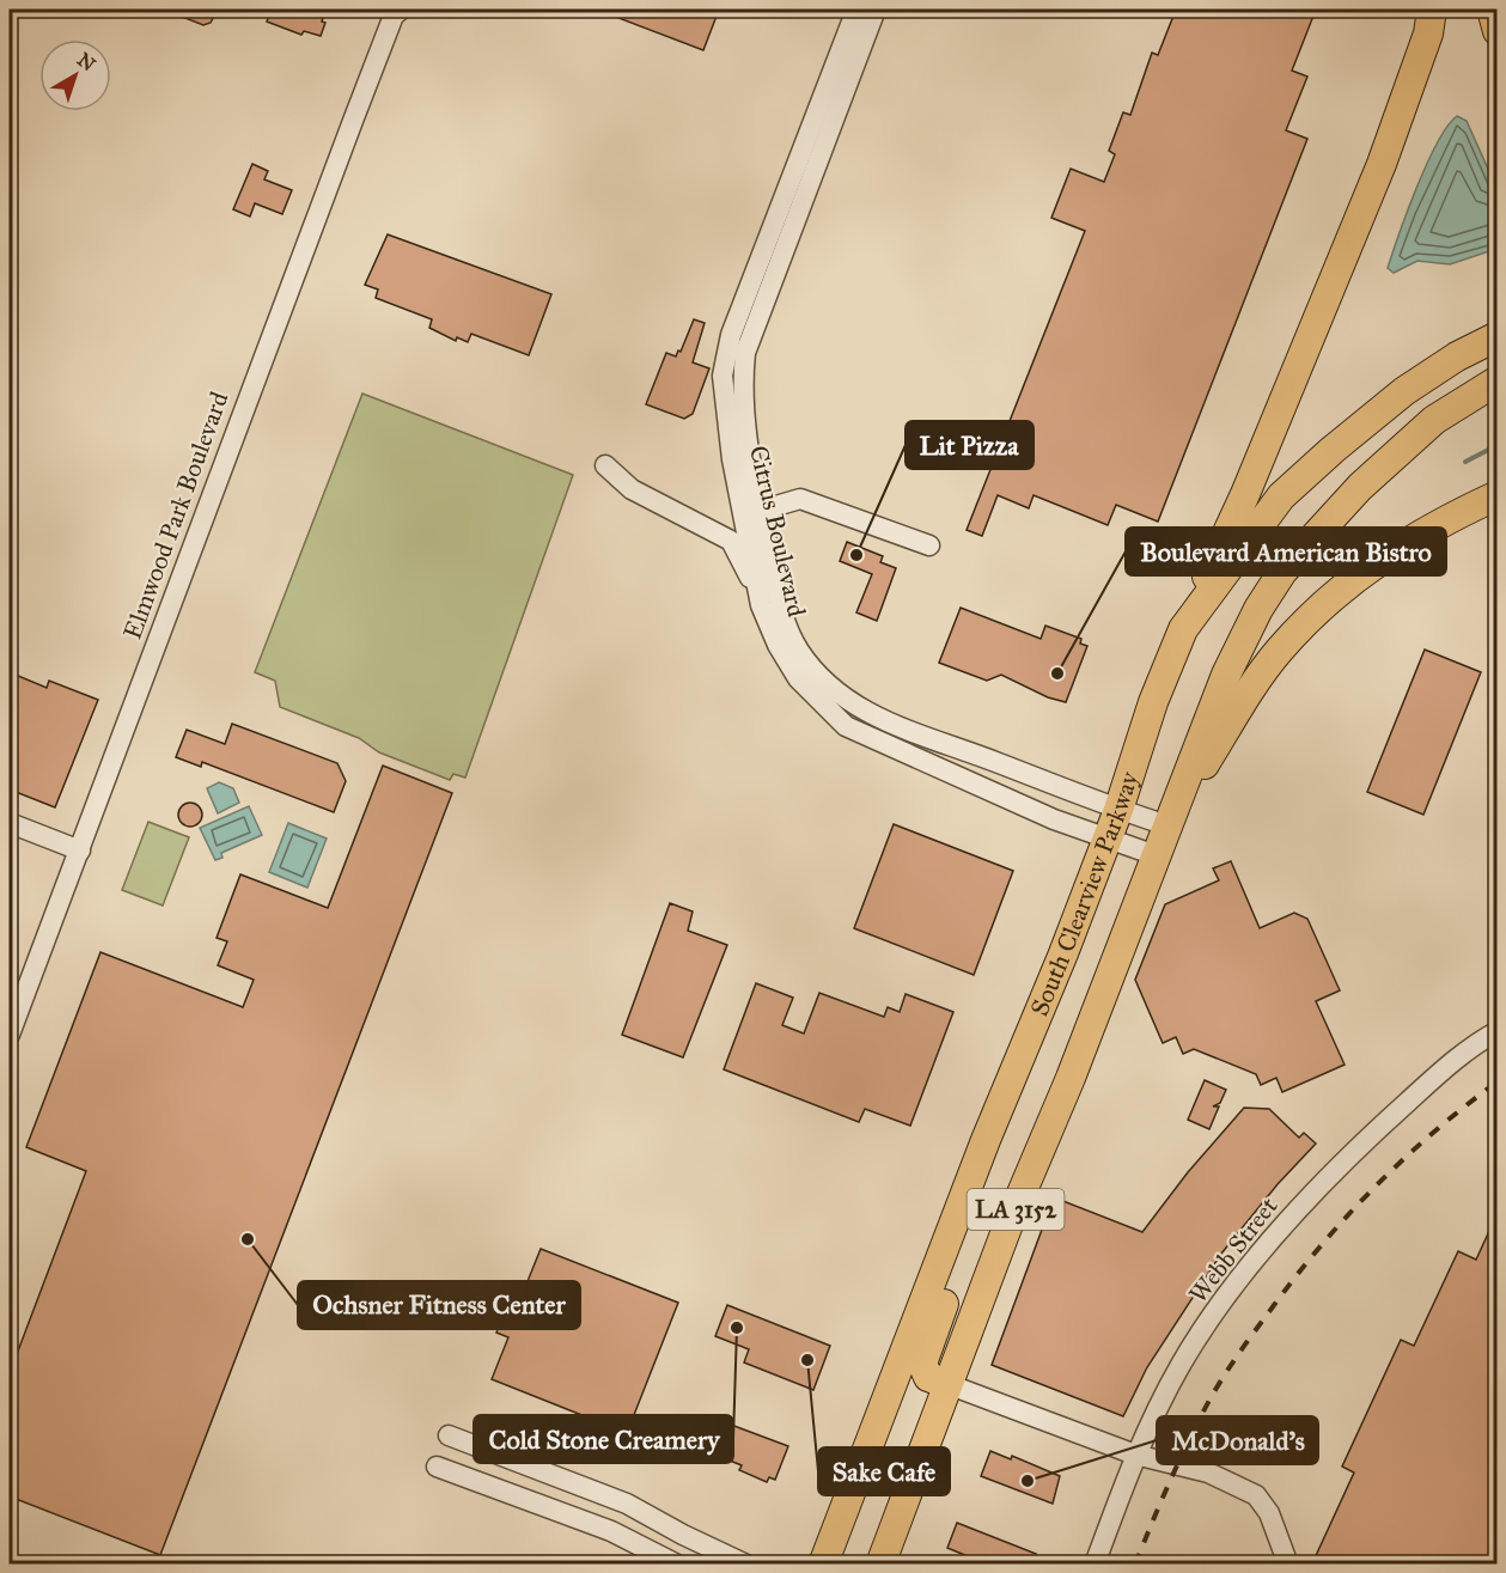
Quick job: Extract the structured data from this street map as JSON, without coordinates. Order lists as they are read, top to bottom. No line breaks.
{"streets":{"highway":["South Clearview Parkway","LA 3152"],"street":["Elmwood Park Boulevard","Citrus Boulevard","Webb Street"]},"crossings":[["Citrus Boulevard","South Clearview Parkway"],["Citrus Boulevard","LA 3152"]],"places":["Lit Pizza","Boulevard American Bistro","Ochsner Fitness Center","Cold Stone Creamery","Sake Cafe","McDonald's"],"north":"top right"}
